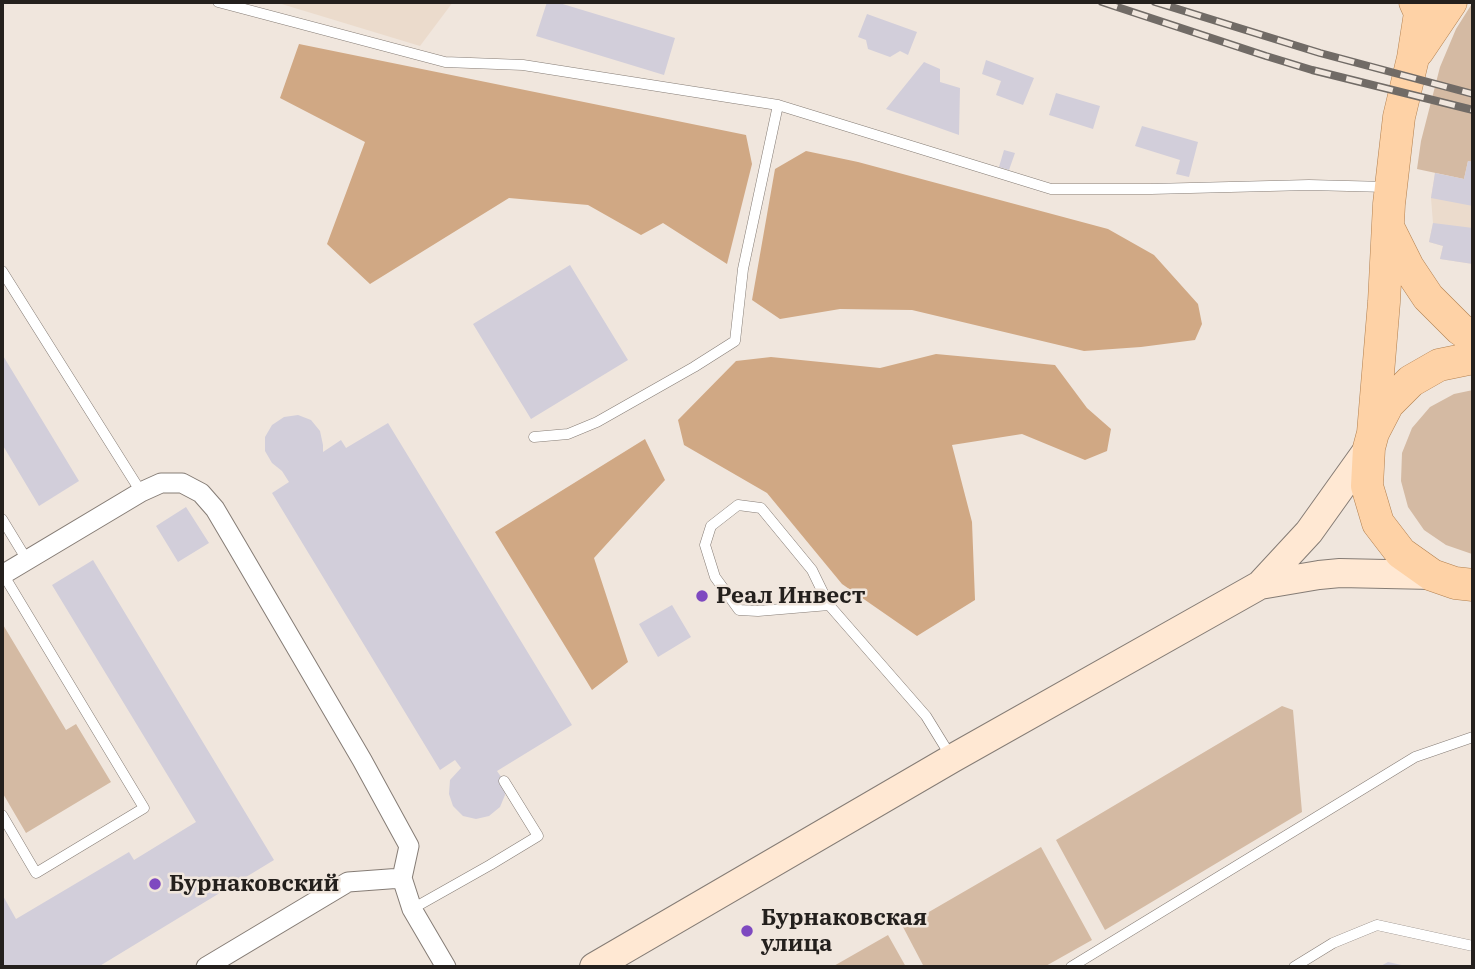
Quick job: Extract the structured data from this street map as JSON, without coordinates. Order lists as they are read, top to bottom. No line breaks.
{"places":["Реал Инвест","Бурнаковский","Бурнаковская улица"]}
